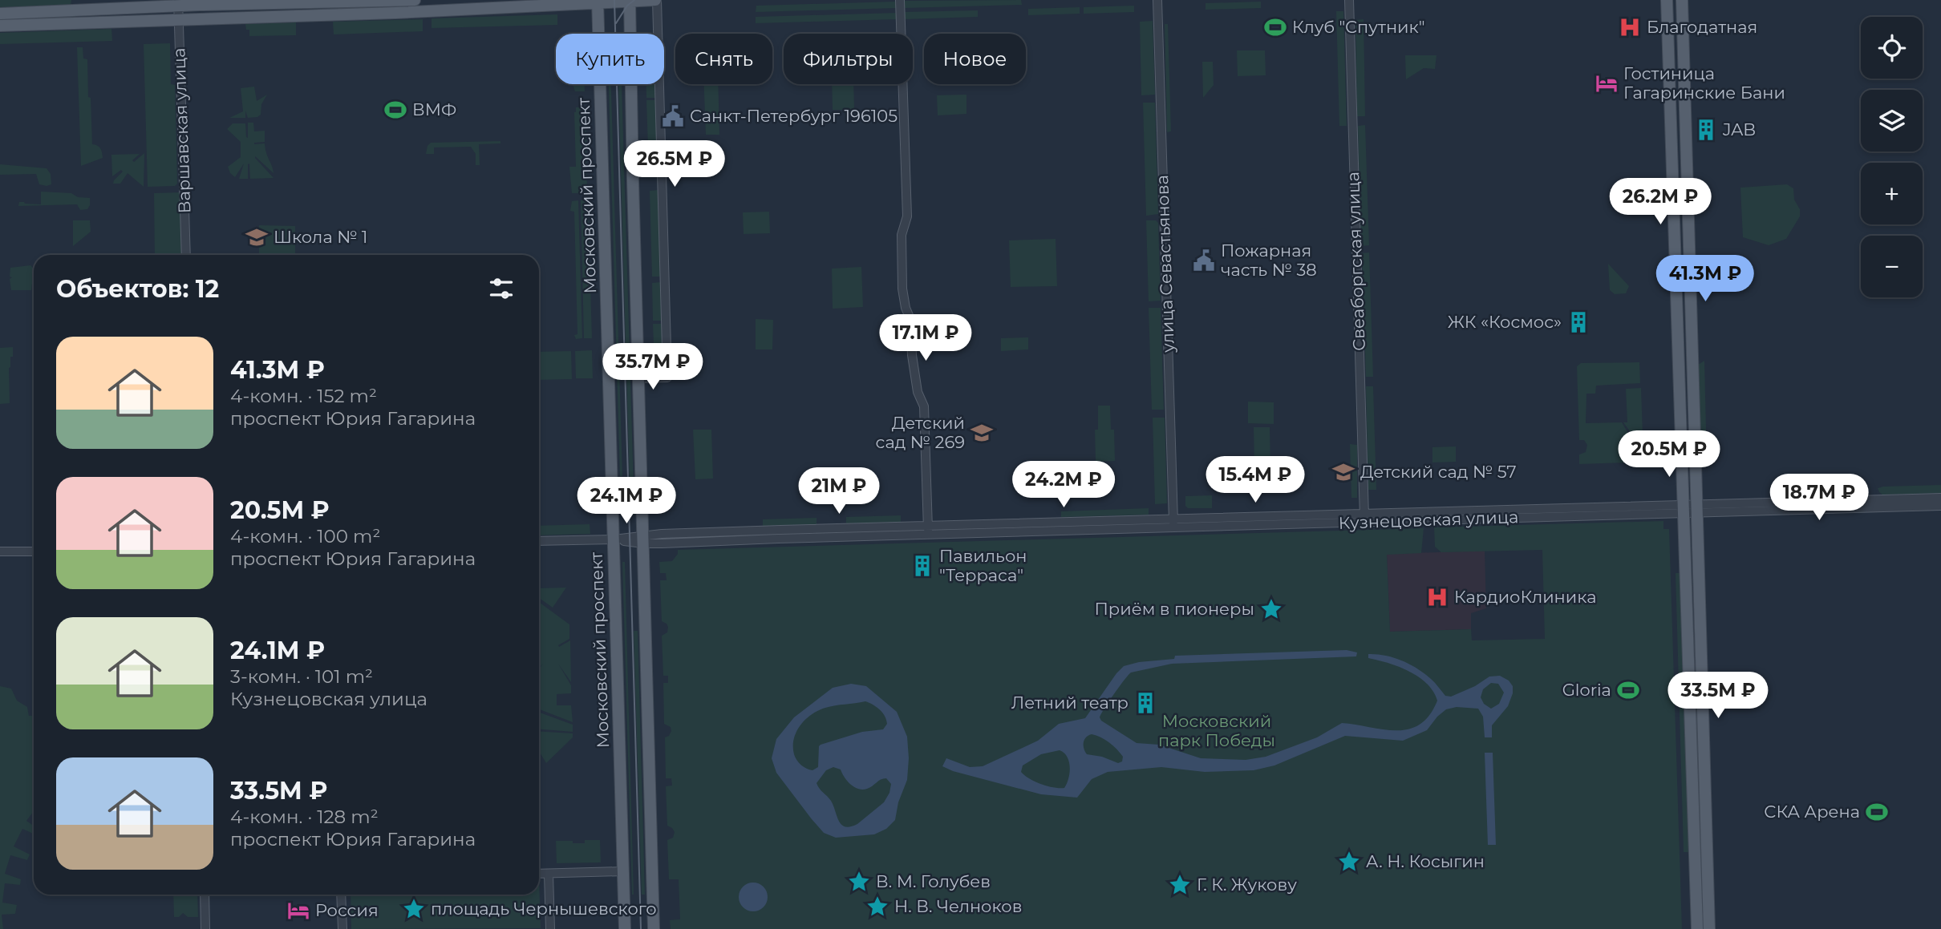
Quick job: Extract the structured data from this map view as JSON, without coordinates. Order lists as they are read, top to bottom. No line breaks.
{"streets":{"main road":["Московский проспект"],"street":["Варшавская улица","Свеаборгская улица","улица Севастьянова","Кузнецовская улица"]},"crossings":[["Московский проспект","Кузнецовская улица"],["Свеаборгская улица","Кузнецовская улица"],["улица Севастьянова","Кузнецовская улица"]],"parks":["Московский парк Победы"],"places":{"sports":["Клуб \"Спутник\"","ВМФ","Gloria","СКА Арена"],"hospital":["Благодатная","КардиоКлиника"],"hotel":["Гостиница Гагаринские Бани","Россия"],"public building":["Санкт-Петербург 196105","Пожарная часть № 38"],"building":["JAB","ЖК «Космос»","Павильон \"Терраса\"","Летний театр"],"school or university":["Школа № 1","Детский сад № 269","Детский сад № 57"],"place":["Приём в пионеры","А. Н. Косыгин","В. М. Голубев","Г. К. Жукову","Н. В. Челноков","площадь Чернышевского"]},"page":{"map_buttons":["+","−"],"chip":["Купить","Снять","Фильтры","Новое"],"price":["26.5M ₽","26.2M ₽","41.3M ₽","17.1M ₽","35.7M ₽","20.5M ₽","15.4M ₽","24.2M ₽","21M ₽","18.7M ₽","24.1M ₽","33.5M ₽"],"heading":"Объектов: 12","list":[{"name":"41.3M ₽","note":"4-комн. · 152 m² · проспект Юрия Гагарина"},{"name":"20.5M ₽","note":"4-комн. · 100 m² · проспект Юрия Гагарина"},{"name":"24.1M ₽","note":"3-комн. · 101 m² · Кузнецовская улица"},{"name":"33.5M ₽","note":"4-комн. · 128 m² · проспект Юрия Гагарина"}]}}
